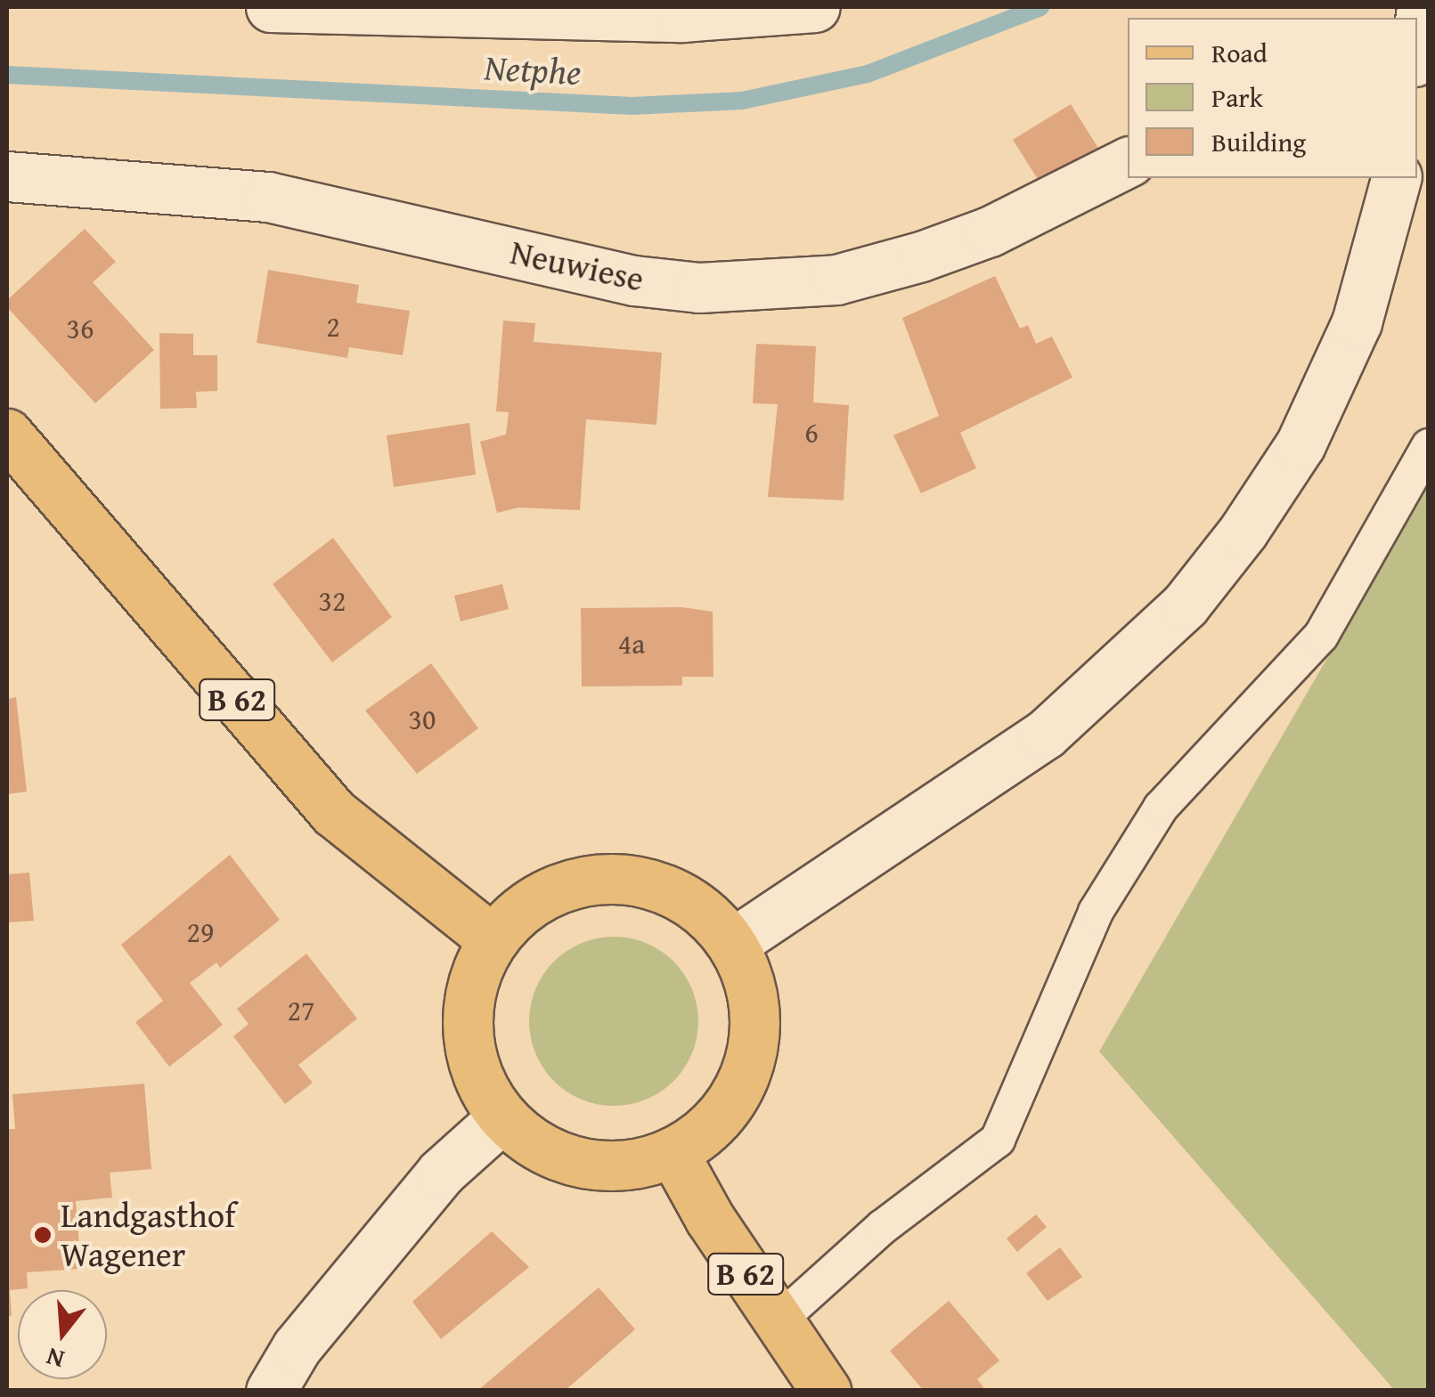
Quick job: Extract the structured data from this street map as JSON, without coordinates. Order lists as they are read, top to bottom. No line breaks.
{"streets":{"main road":["B 62"],"street":["Neuwiese"]},"water":["Netphe"],"places":["Landgasthof Wagener"],"house_numbers":["2","36","6","32","4a","30","29","27"],"legend":["Road","Park","Building"],"north":"bottom"}
